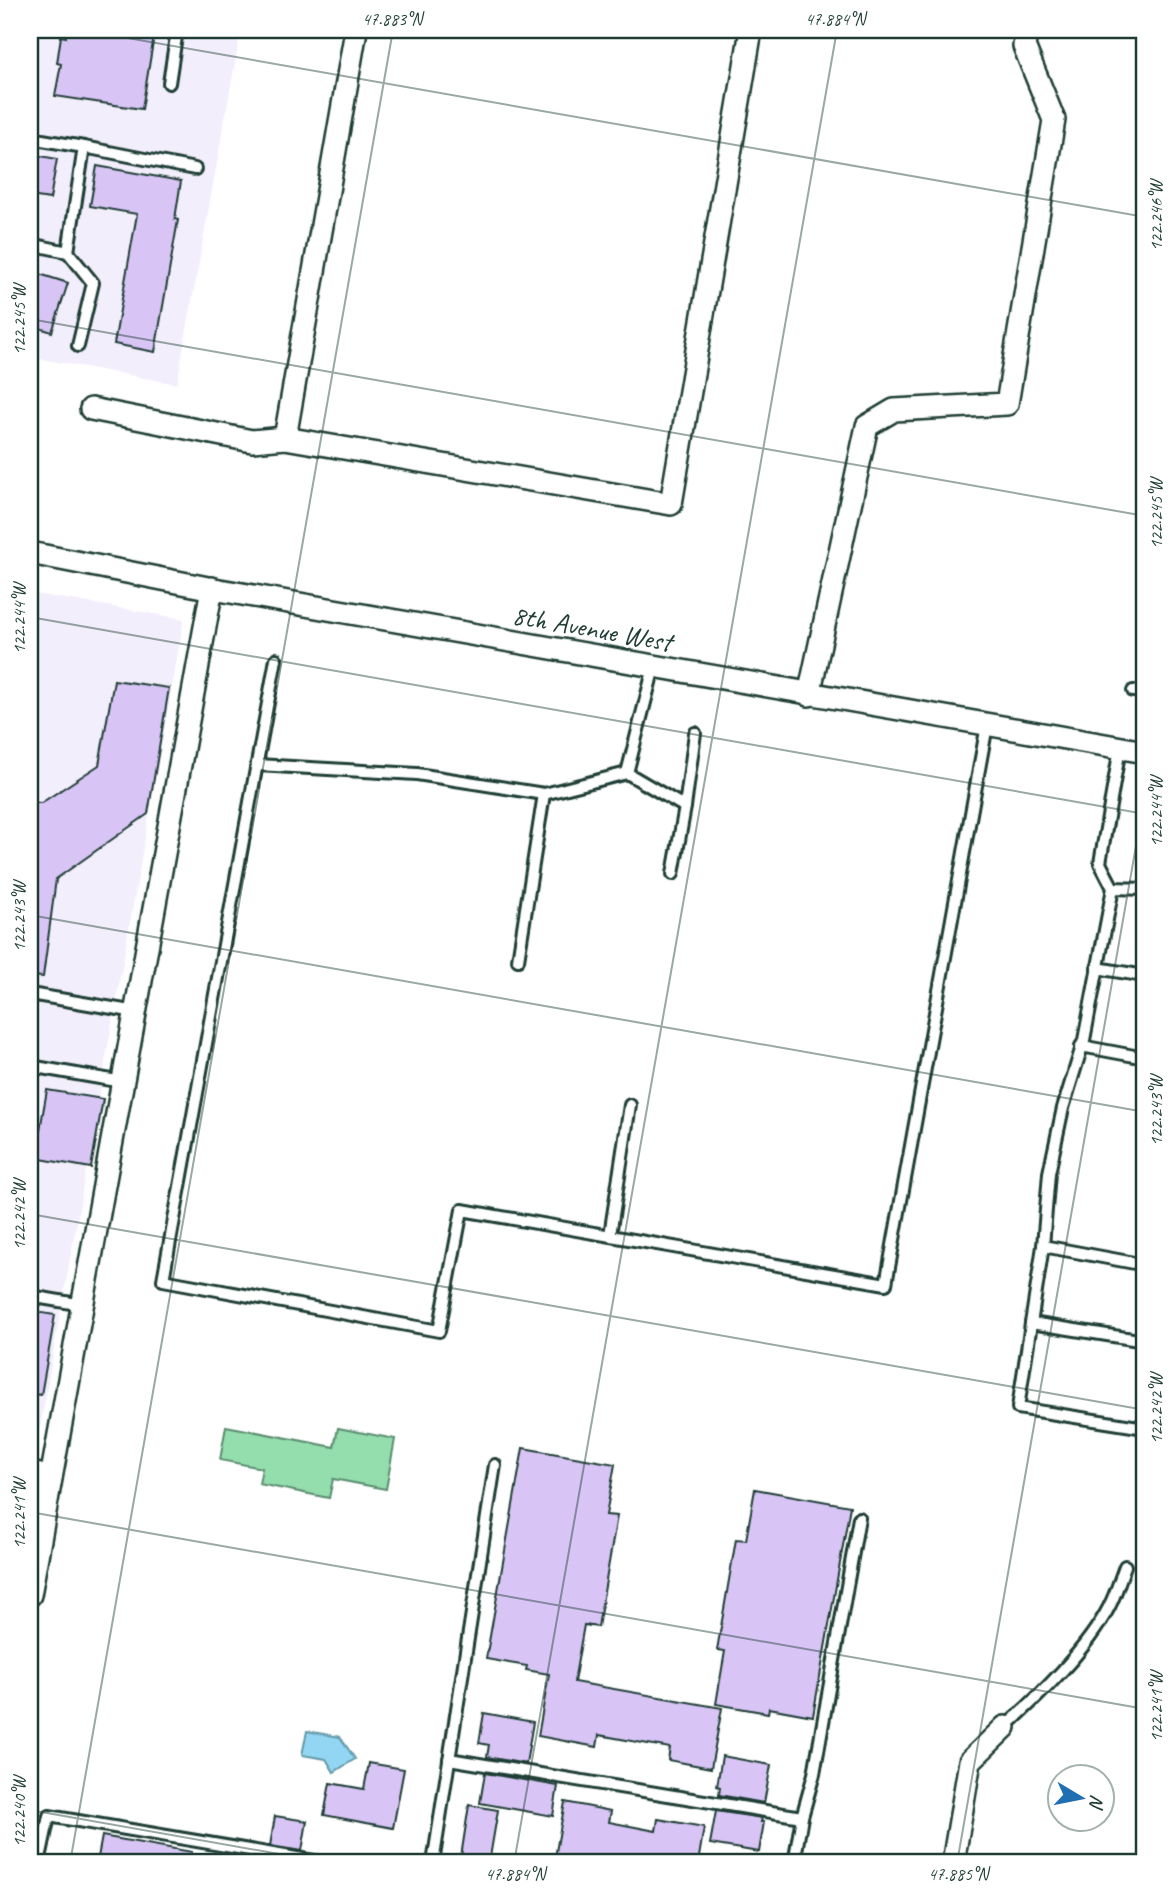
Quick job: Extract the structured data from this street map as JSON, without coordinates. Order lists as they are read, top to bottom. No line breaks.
{"streets":{"street":["8th Avenue West"]},"north":"right","coordinates":["47.883°N","47.884°N","122.246°W","122.245°W","122.244°W","122.243°W","122.242°W","122.241°W","122.240°W","47.885°N"]}
